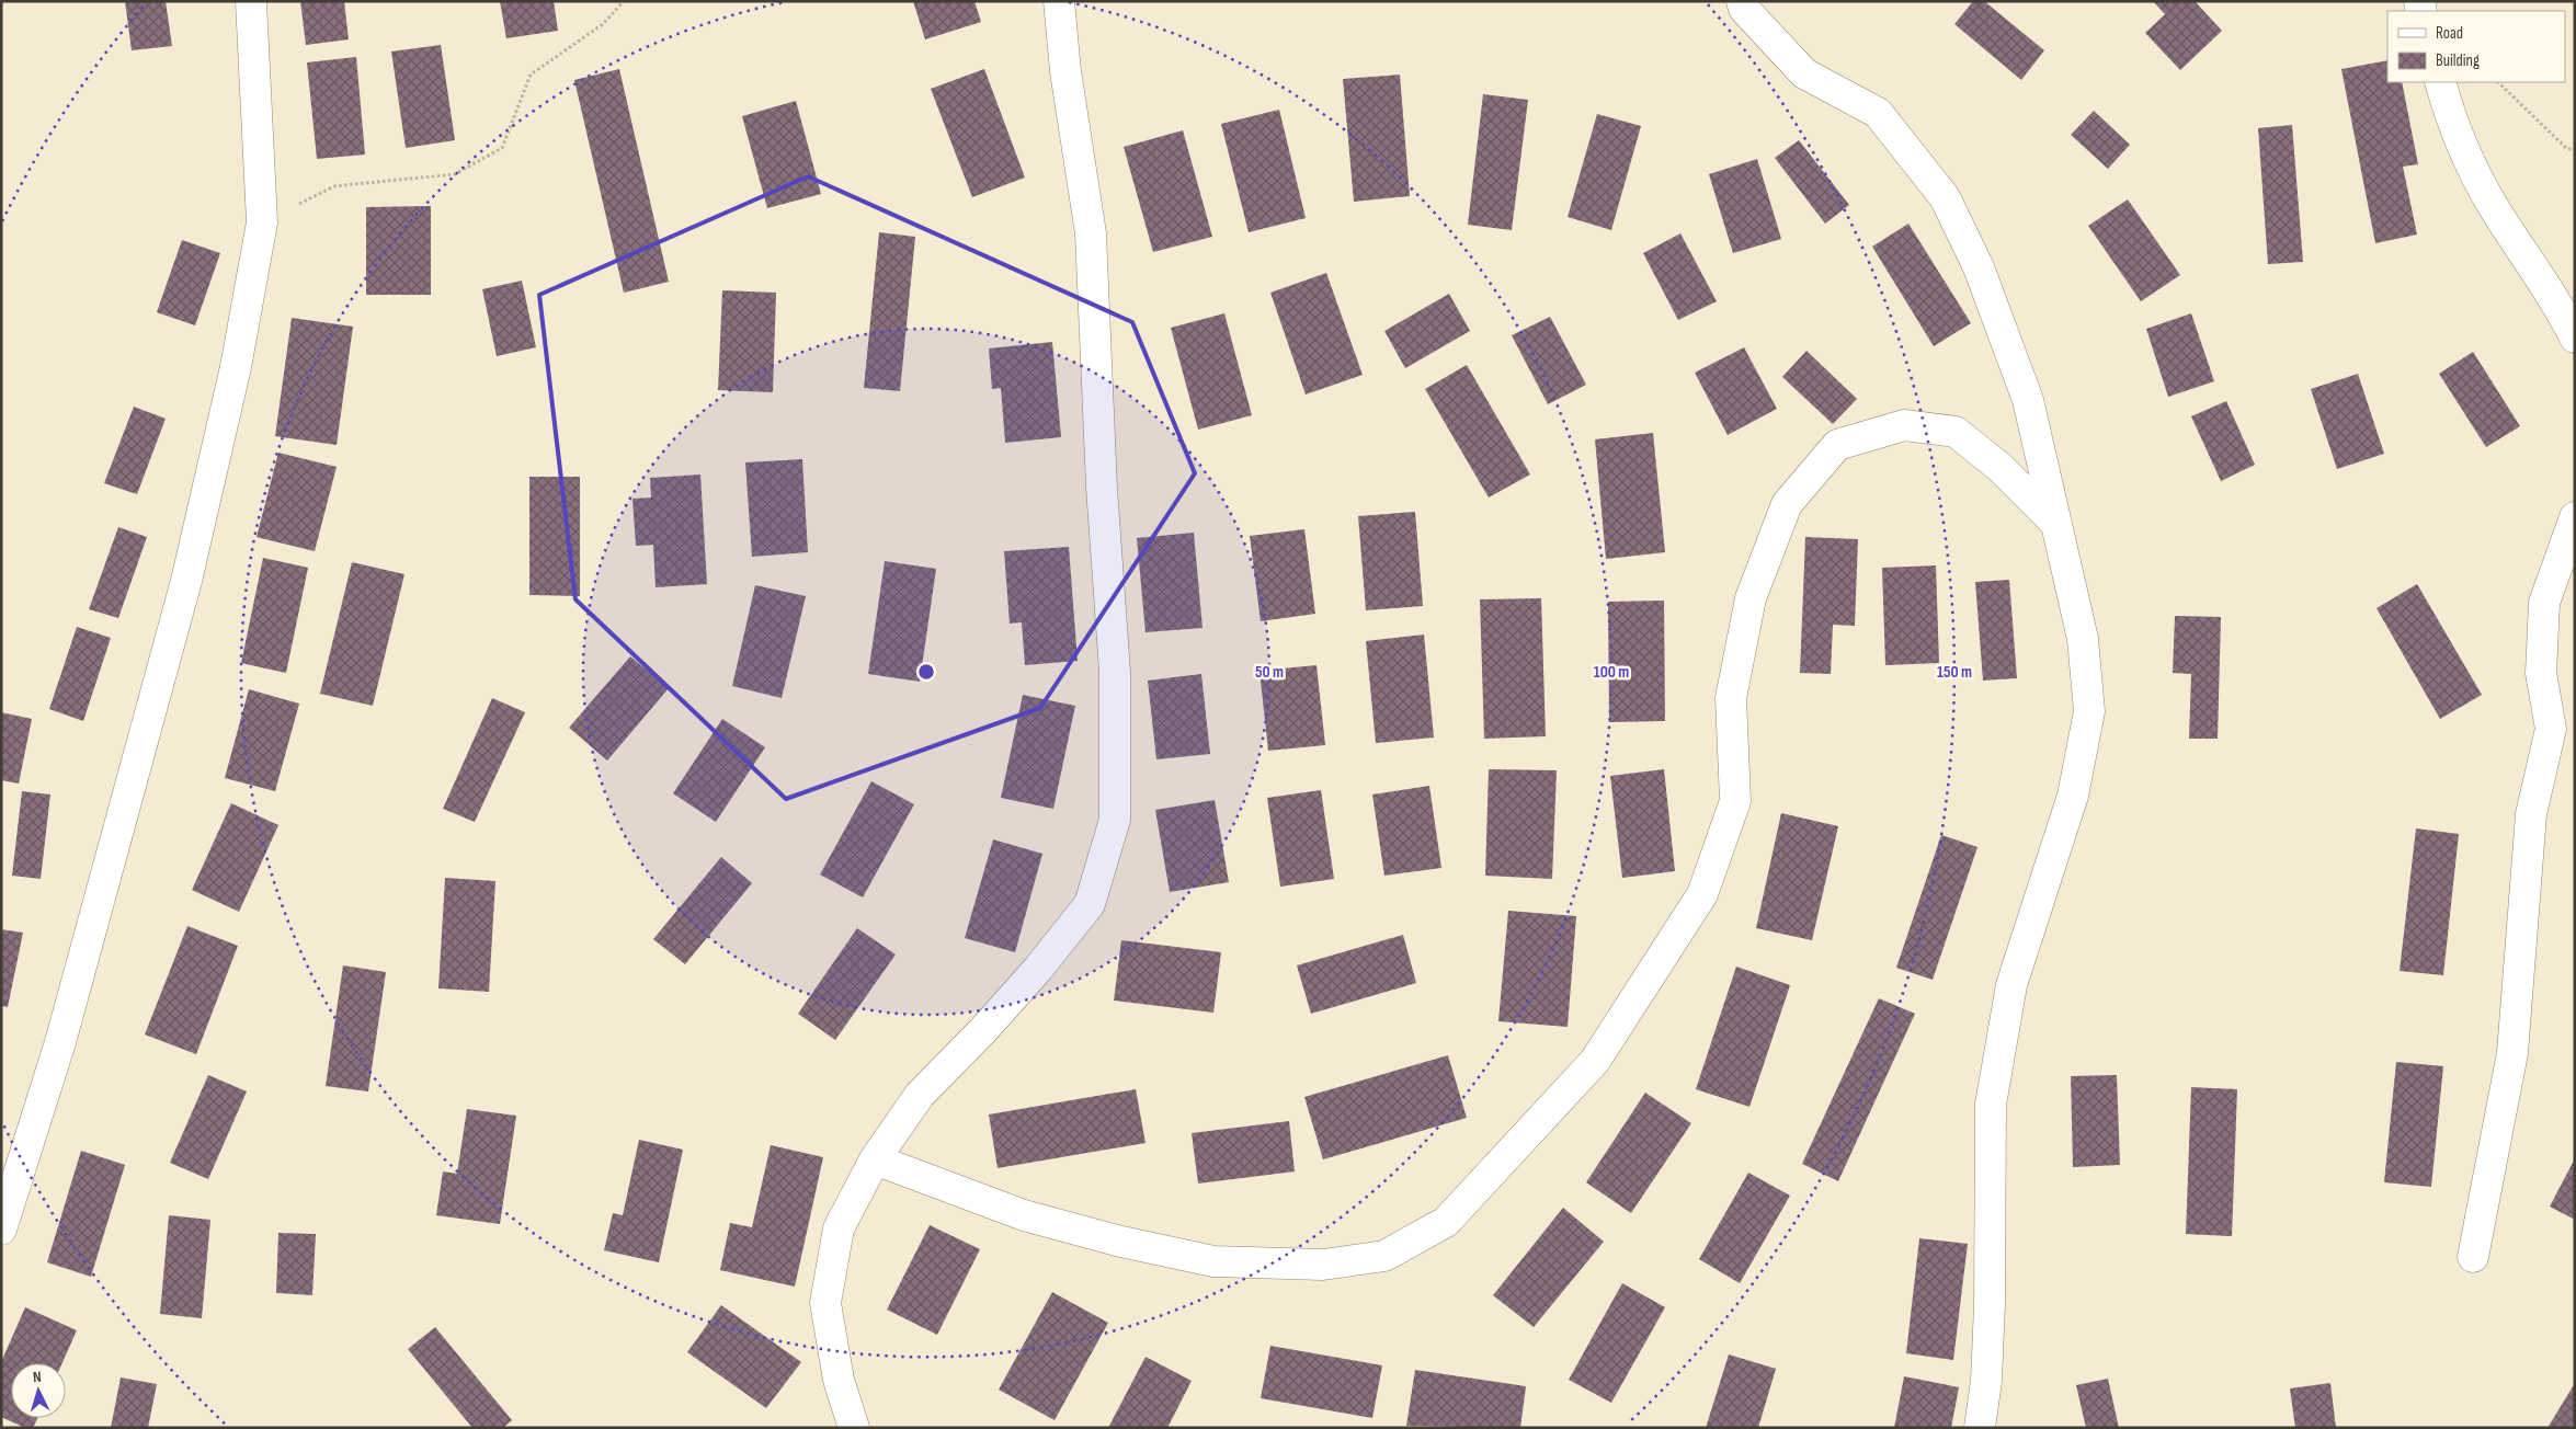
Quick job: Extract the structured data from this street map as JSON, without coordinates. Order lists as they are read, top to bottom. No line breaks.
{"legend":["Road","Building"],"north":"top","rings":["50 m","100 m","150 m"]}
